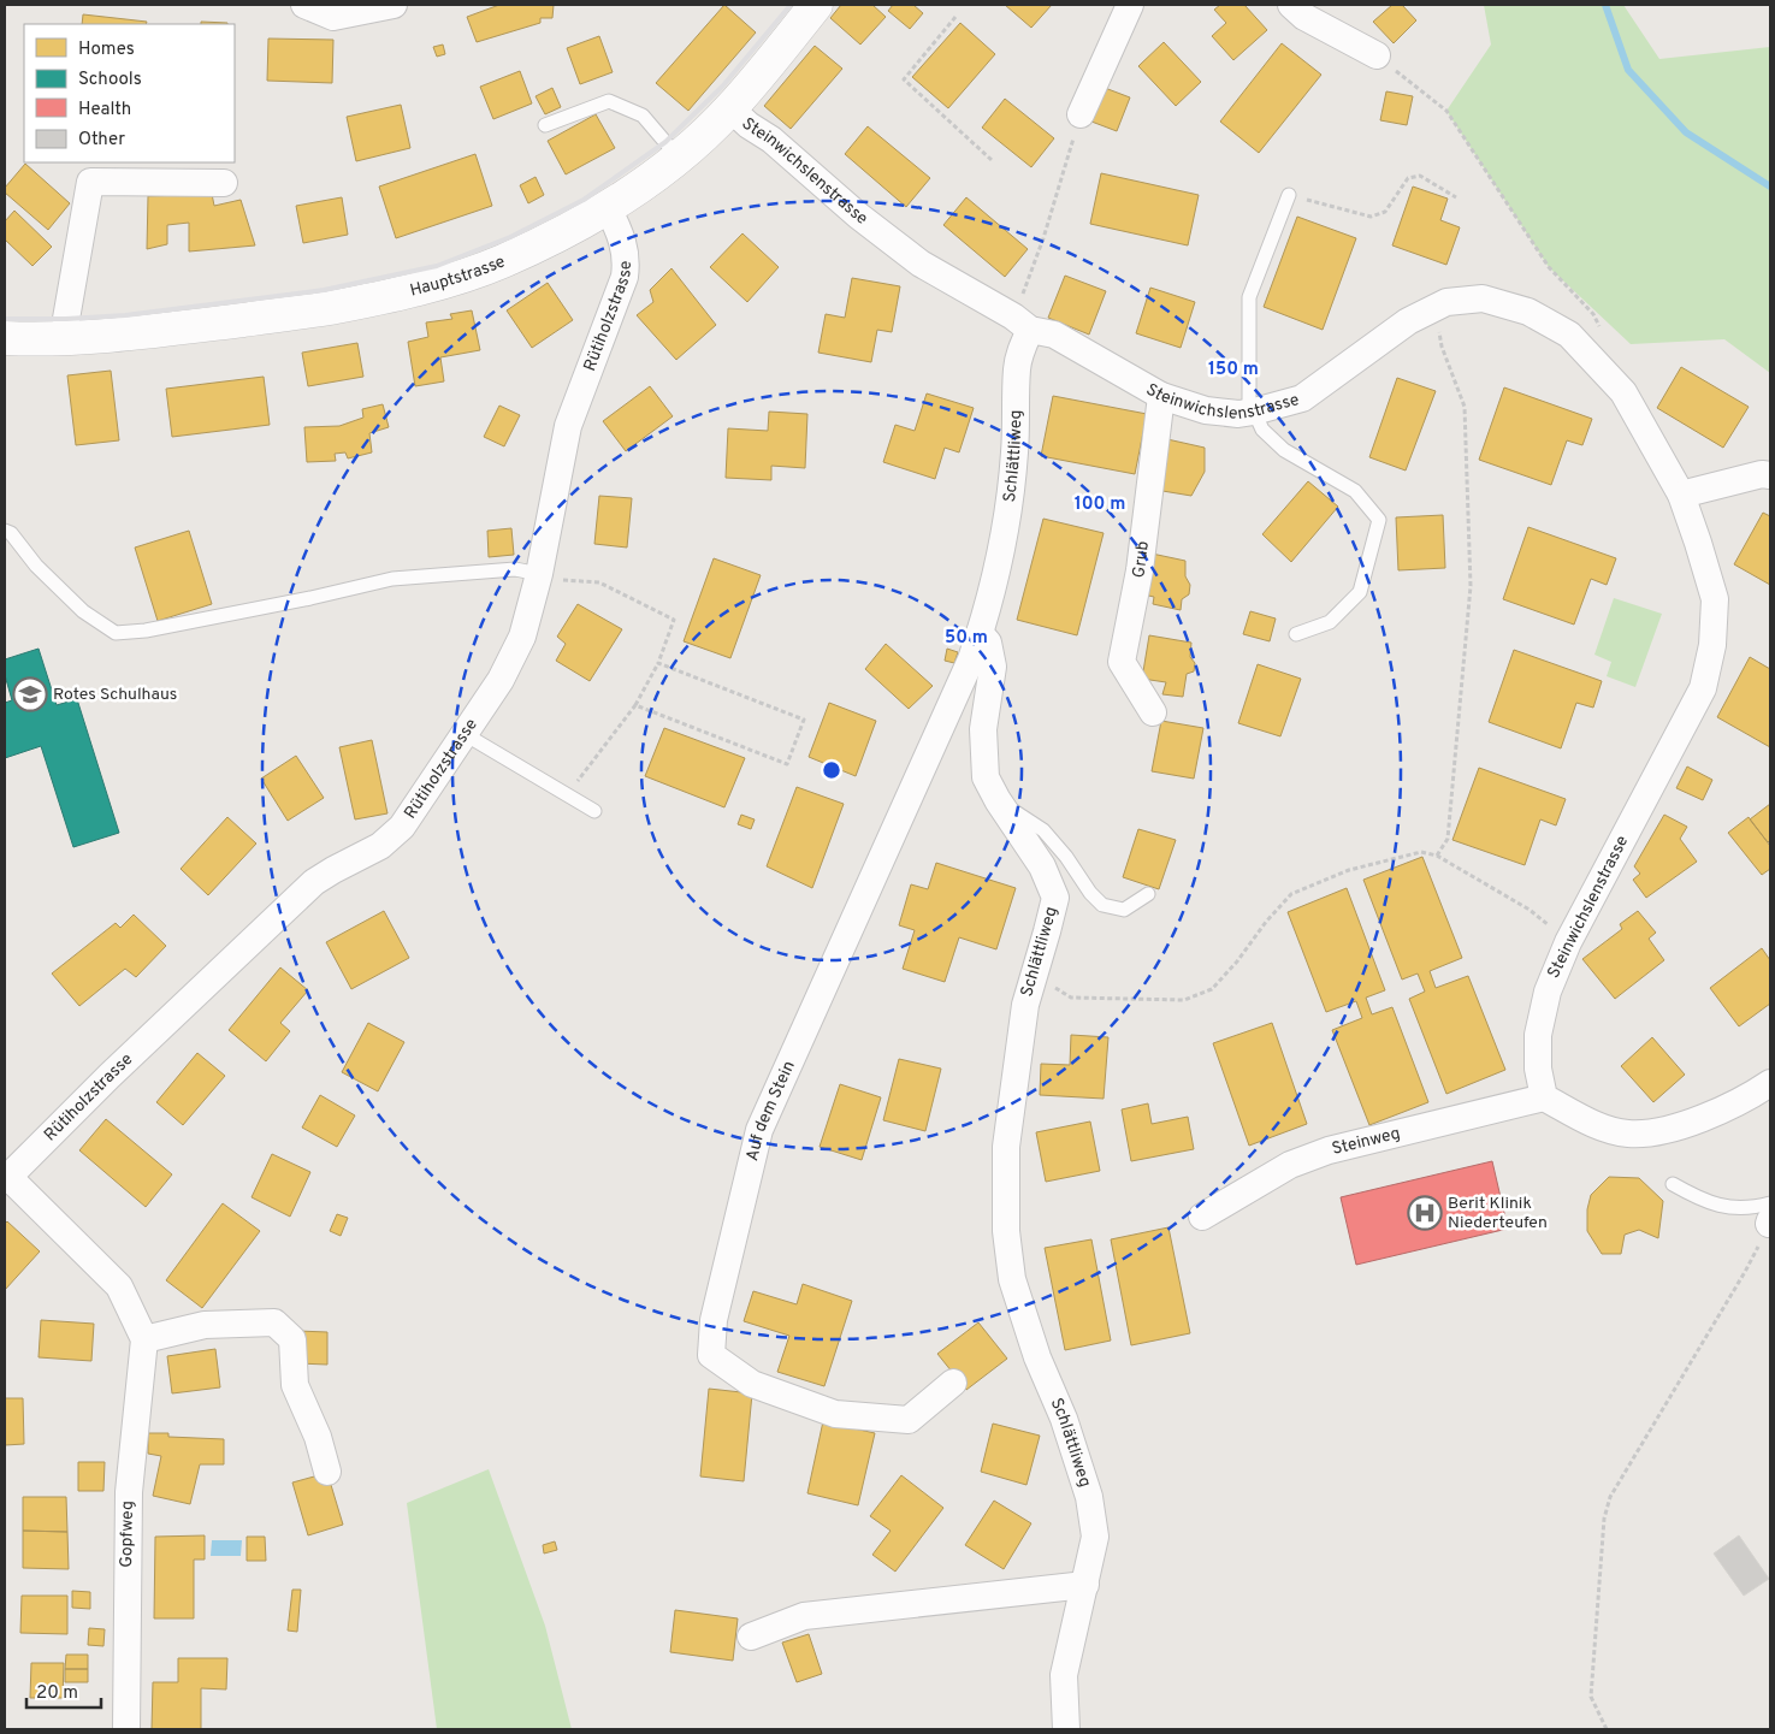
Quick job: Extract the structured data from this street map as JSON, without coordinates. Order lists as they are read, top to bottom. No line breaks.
{"streets":{"street":["Steinwichslenstrasse","Hauptstrasse","Rütiholzstrasse","Schlättliweg","Grub","Auf dem Stein","Steinweg","Gopfweg"]},"crossings":[["Steinwichslenstrasse","Hauptstrasse"],["Steinwichslenstrasse","Schlättliweg"],["Steinwichslenstrasse","Grub"],["Steinwichslenstrasse","Steinweg"],["Hauptstrasse","Rütiholzstrasse"],["Schlättliweg","Auf dem Stein"]],"places":{"school or university":["Rotes Schulhaus"],"hospital":["Berit Klinik Niederteufen"]},"legend":["Homes","Schools","Health","Other"],"scale_bar":"20 m","rings":["150 m","100 m","50 m"]}
